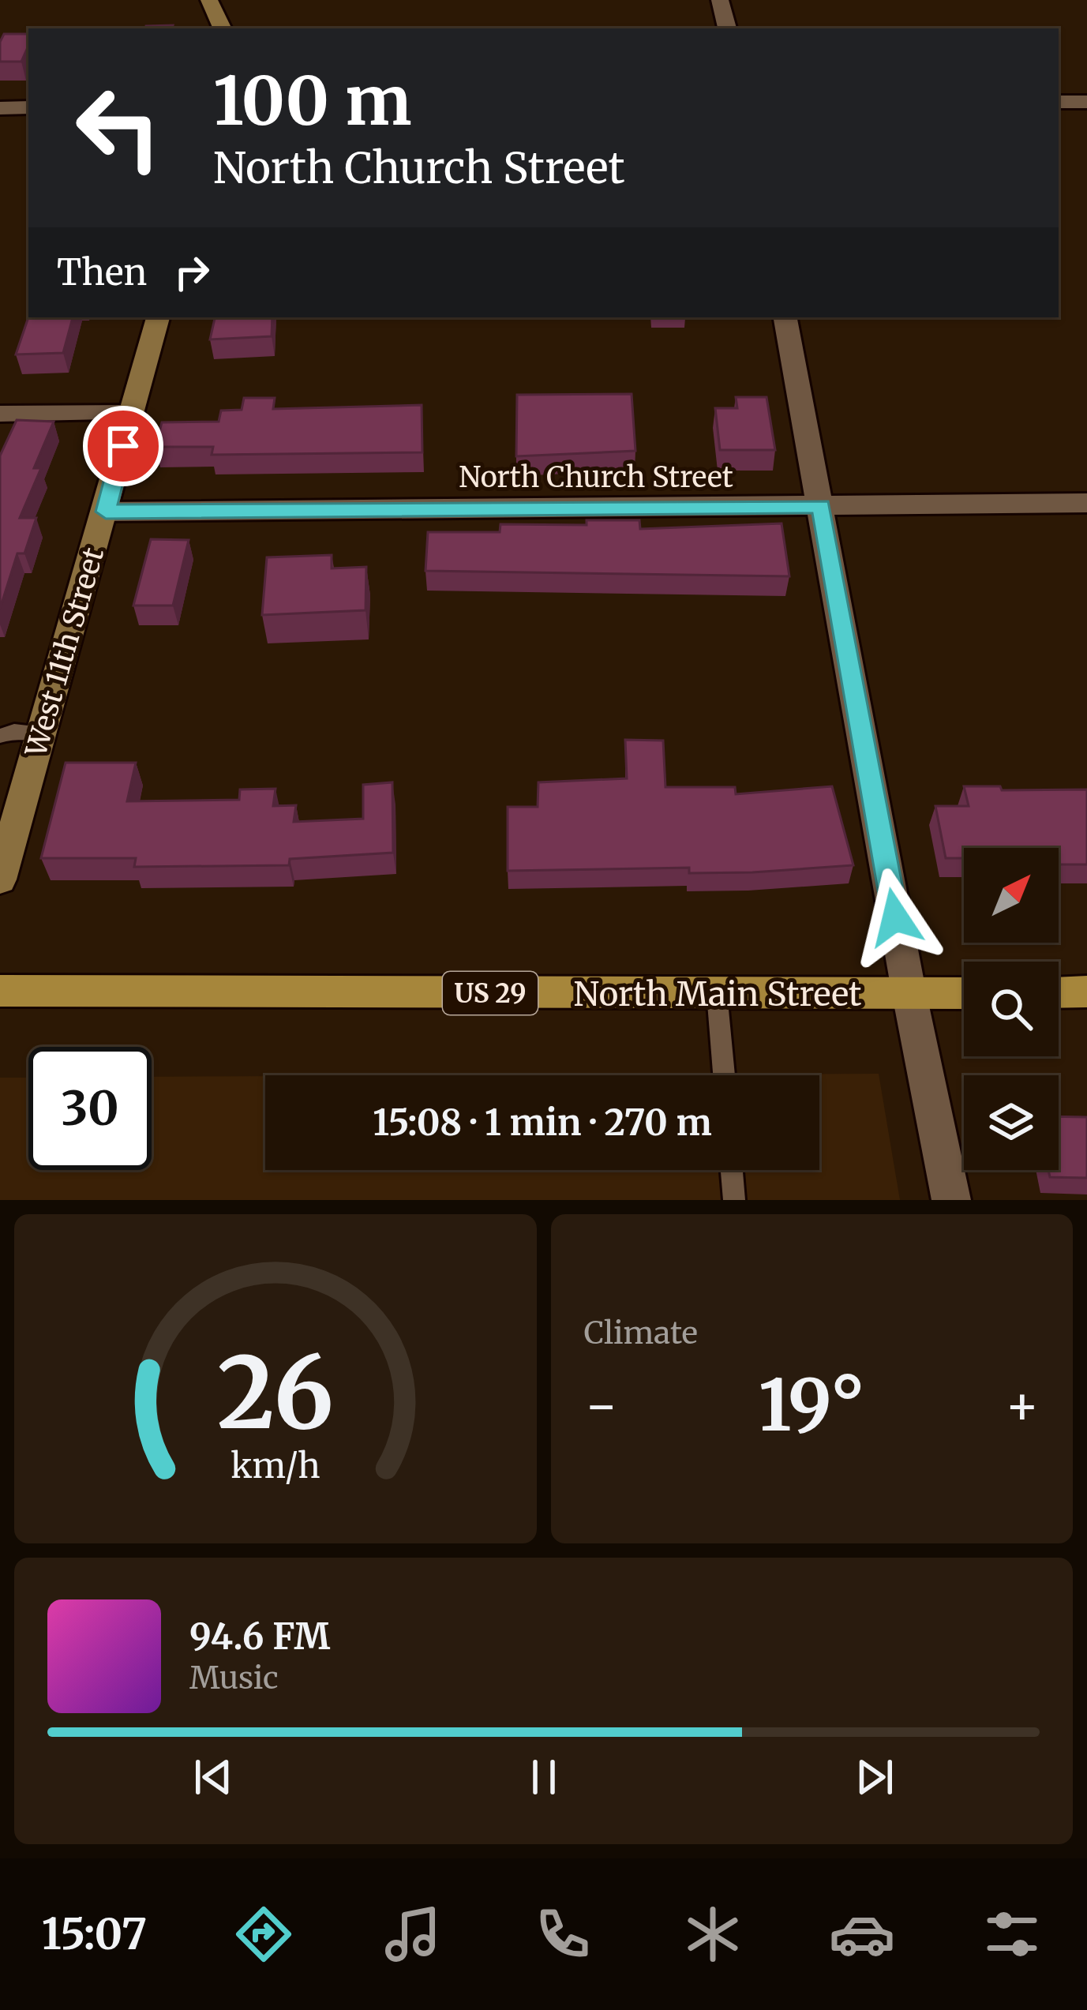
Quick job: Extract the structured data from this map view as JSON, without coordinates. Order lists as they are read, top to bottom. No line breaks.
{"streets":{"main road":["US 29","North Main Street"],"street":["North Church Street","West 11th Street"]},"crossings":[["North Church Street","West 11th Street"]],"north":"top right","page":{"turn":["100 m","North Church Street"],"then":"Then","limit":"30","trip":"15:08 · 1 min · 270 m","tile":"Climate","heat":["−","19°","+"],"song":["94.6 FM","Music"],"tabs":"15:07","gauge":["26","km/h"]}}
